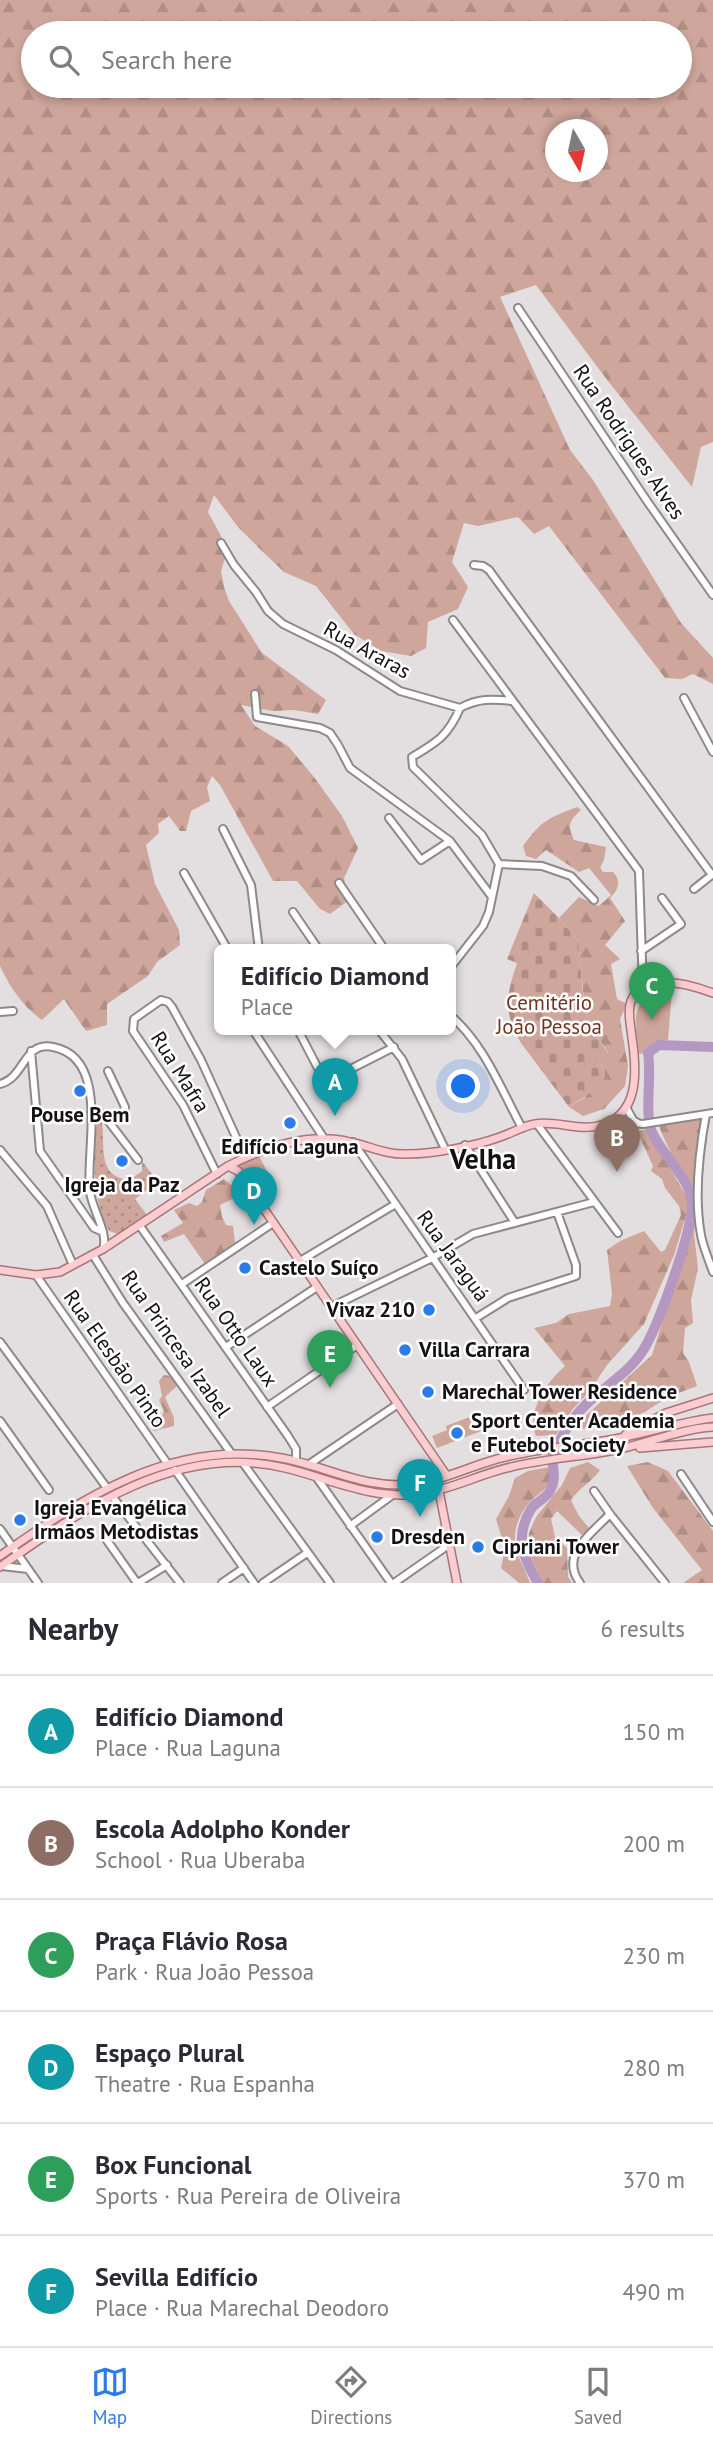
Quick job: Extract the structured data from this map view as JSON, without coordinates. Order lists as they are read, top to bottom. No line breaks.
{"streets":{"street":["Rua Rodrigues Alves","Rua Araras","Rua Mafra","Rua Jaraguá","Rua Otto Laux","Rua Princesa Izabel","Rua Elesbão Pinto"]},"districts":["Velha"],"parks":["Cemitério João Pessoa"],"places":["Pouse Bem","Edifício Laguna","Igreja da Paz","Castelo Suíço","Vivaz 210","Villa Carrara","Marechal Tower Residence","Sport Center Academia e Futebol Society","Igreja Evangélica Irmãos Metodistas","Dresden","Cipriani Tower"],"north":"bottom","page":{"search":"Search here","popup":["Edifício Diamond","Place"],"pins":["C","A","B","D","E","F"],"heading":["Nearby","6 results"],"list":[{"mark":"A","name":"Edifício Diamond","note":"Place · Rua Laguna","value":"150 m"},{"mark":"B","name":"Escola Adolpho Konder","note":"School · Rua Uberaba","value":"200 m"},{"mark":"C","name":"Praça Flávio Rosa","note":"Park · Rua João Pessoa","value":"230 m"},{"mark":"D","name":"Espaço Plural","note":"Theatre · Rua Espanha","value":"280 m"},{"mark":"E","name":"Box Funcional","note":"Sports · Rua Pereira de Oliveira","value":"370 m"},{"mark":"F","name":"Sevilla Edifício","note":"Place · Rua Marechal Deodoro","value":"490 m"}],"nav":["Map","Directions","Saved"]}}
